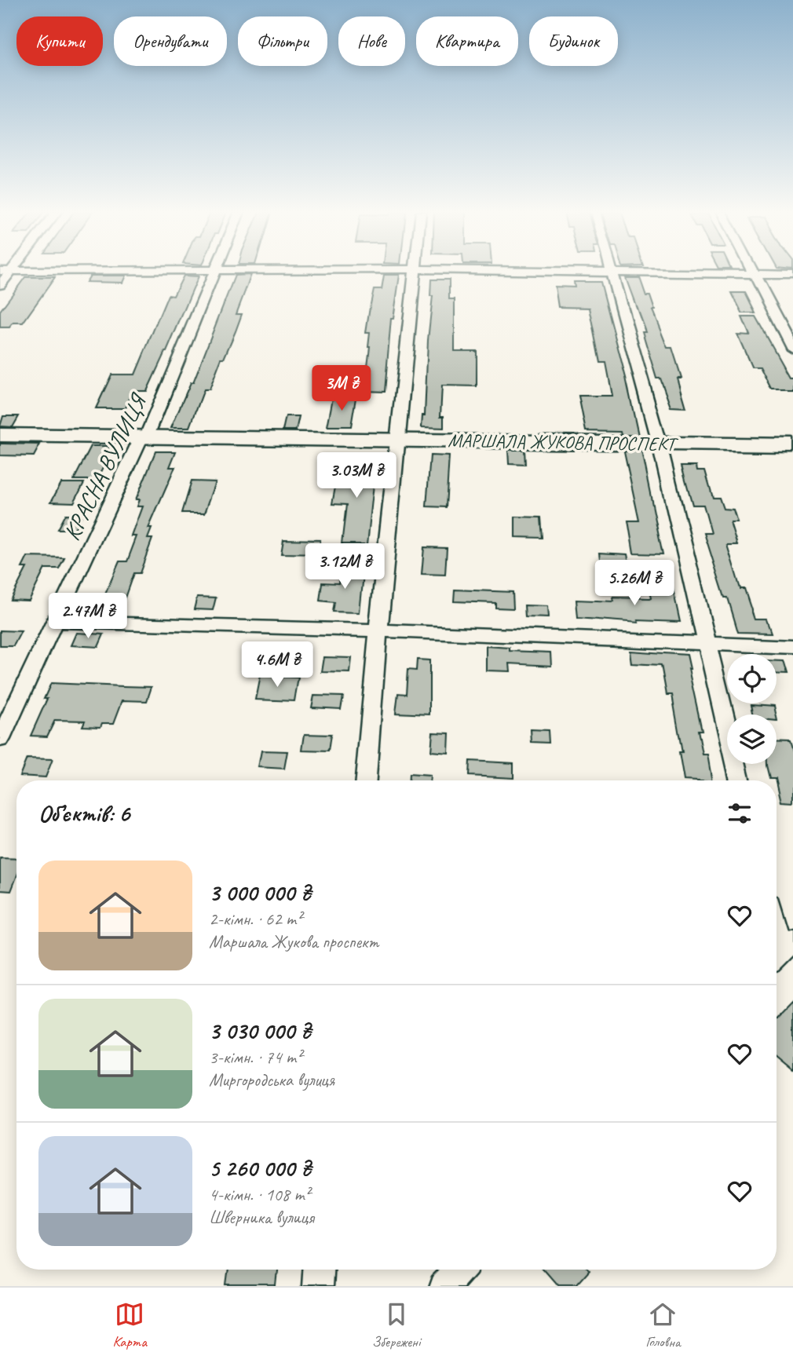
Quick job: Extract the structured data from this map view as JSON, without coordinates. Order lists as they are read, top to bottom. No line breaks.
{"streets":{"street":["МАРШАЛА ЖУКОВА ПРОСПЕКТ","КРАСНА ВУЛИЦЯ"]},"crossings":[["МАРШАЛА ЖУКОВА ПРОСПЕКТ","КРАСНА ВУЛИЦЯ"]],"page":{"chip":["Купити","Орендувати","Фільтри","Нове","Квартира","Будинок"],"price":["3M ₴","3.03M ₴","3.12M ₴","5.26M ₴","2.47M ₴","4.6M ₴"],"heading":"Об’єктів: 6","list":[{"name":"3 000 000 ₴","note":"2-кімн. · 62 m² · Маршала Жукова проспект"},{"name":"3 030 000 ₴","note":"3-кімн. · 74 m² · Миргородська вулиця"},{"name":"5 260 000 ₴","note":"4-кімн. · 108 m² · Шверника вулиця"}],"tabs":["Карта","Збережені","Головна"]}}
